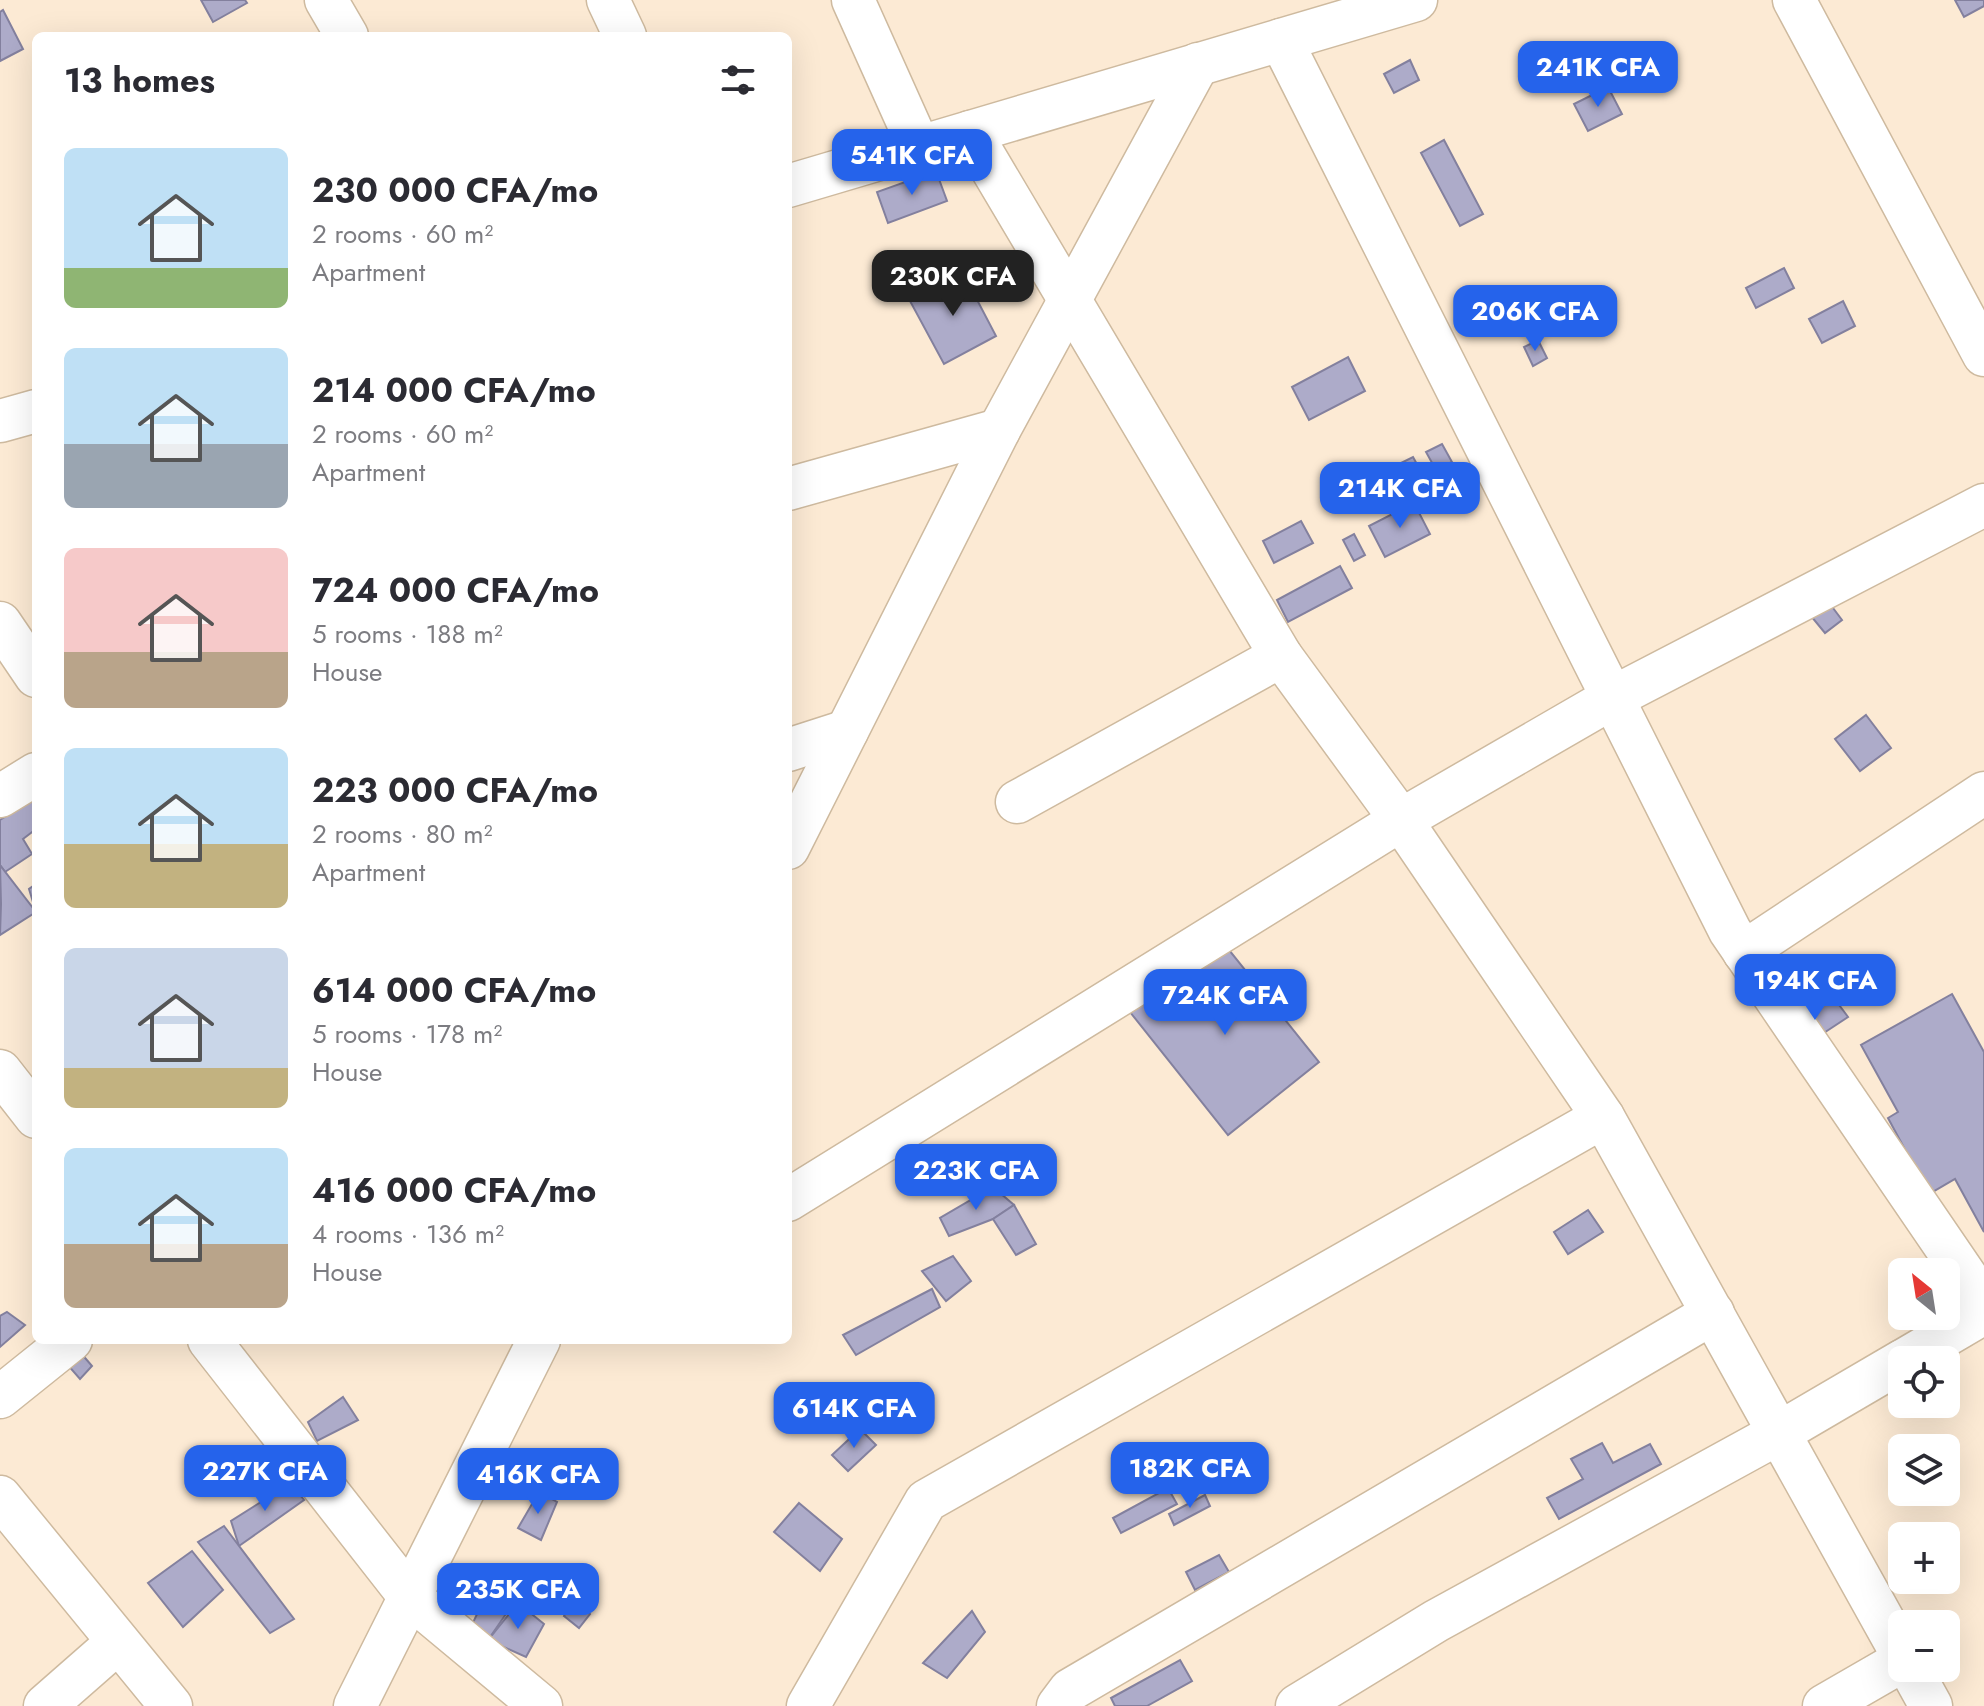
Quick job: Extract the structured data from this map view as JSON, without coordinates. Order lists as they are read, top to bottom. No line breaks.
{"north":"top left","page":{"heading":"13 homes","price":["241K CFA","541K CFA","230K CFA","206K CFA","214K CFA","194K CFA","724K CFA","223K CFA","614K CFA","182K CFA","227K CFA","416K CFA","235K CFA"],"list":[{"name":"230 000 CFA/mo","note":"2 rooms · 60 m² · Apartment"},{"name":"214 000 CFA/mo","note":"2 rooms · 60 m² · Apartment"},{"name":"724 000 CFA/mo","note":"5 rooms · 188 m² · House"},{"name":"223 000 CFA/mo","note":"2 rooms · 80 m² · Apartment"},{"name":"614 000 CFA/mo","note":"5 rooms · 178 m² · House"},{"name":"416 000 CFA/mo","note":"4 rooms · 136 m² · House"}],"map_buttons":["+","−"]}}
